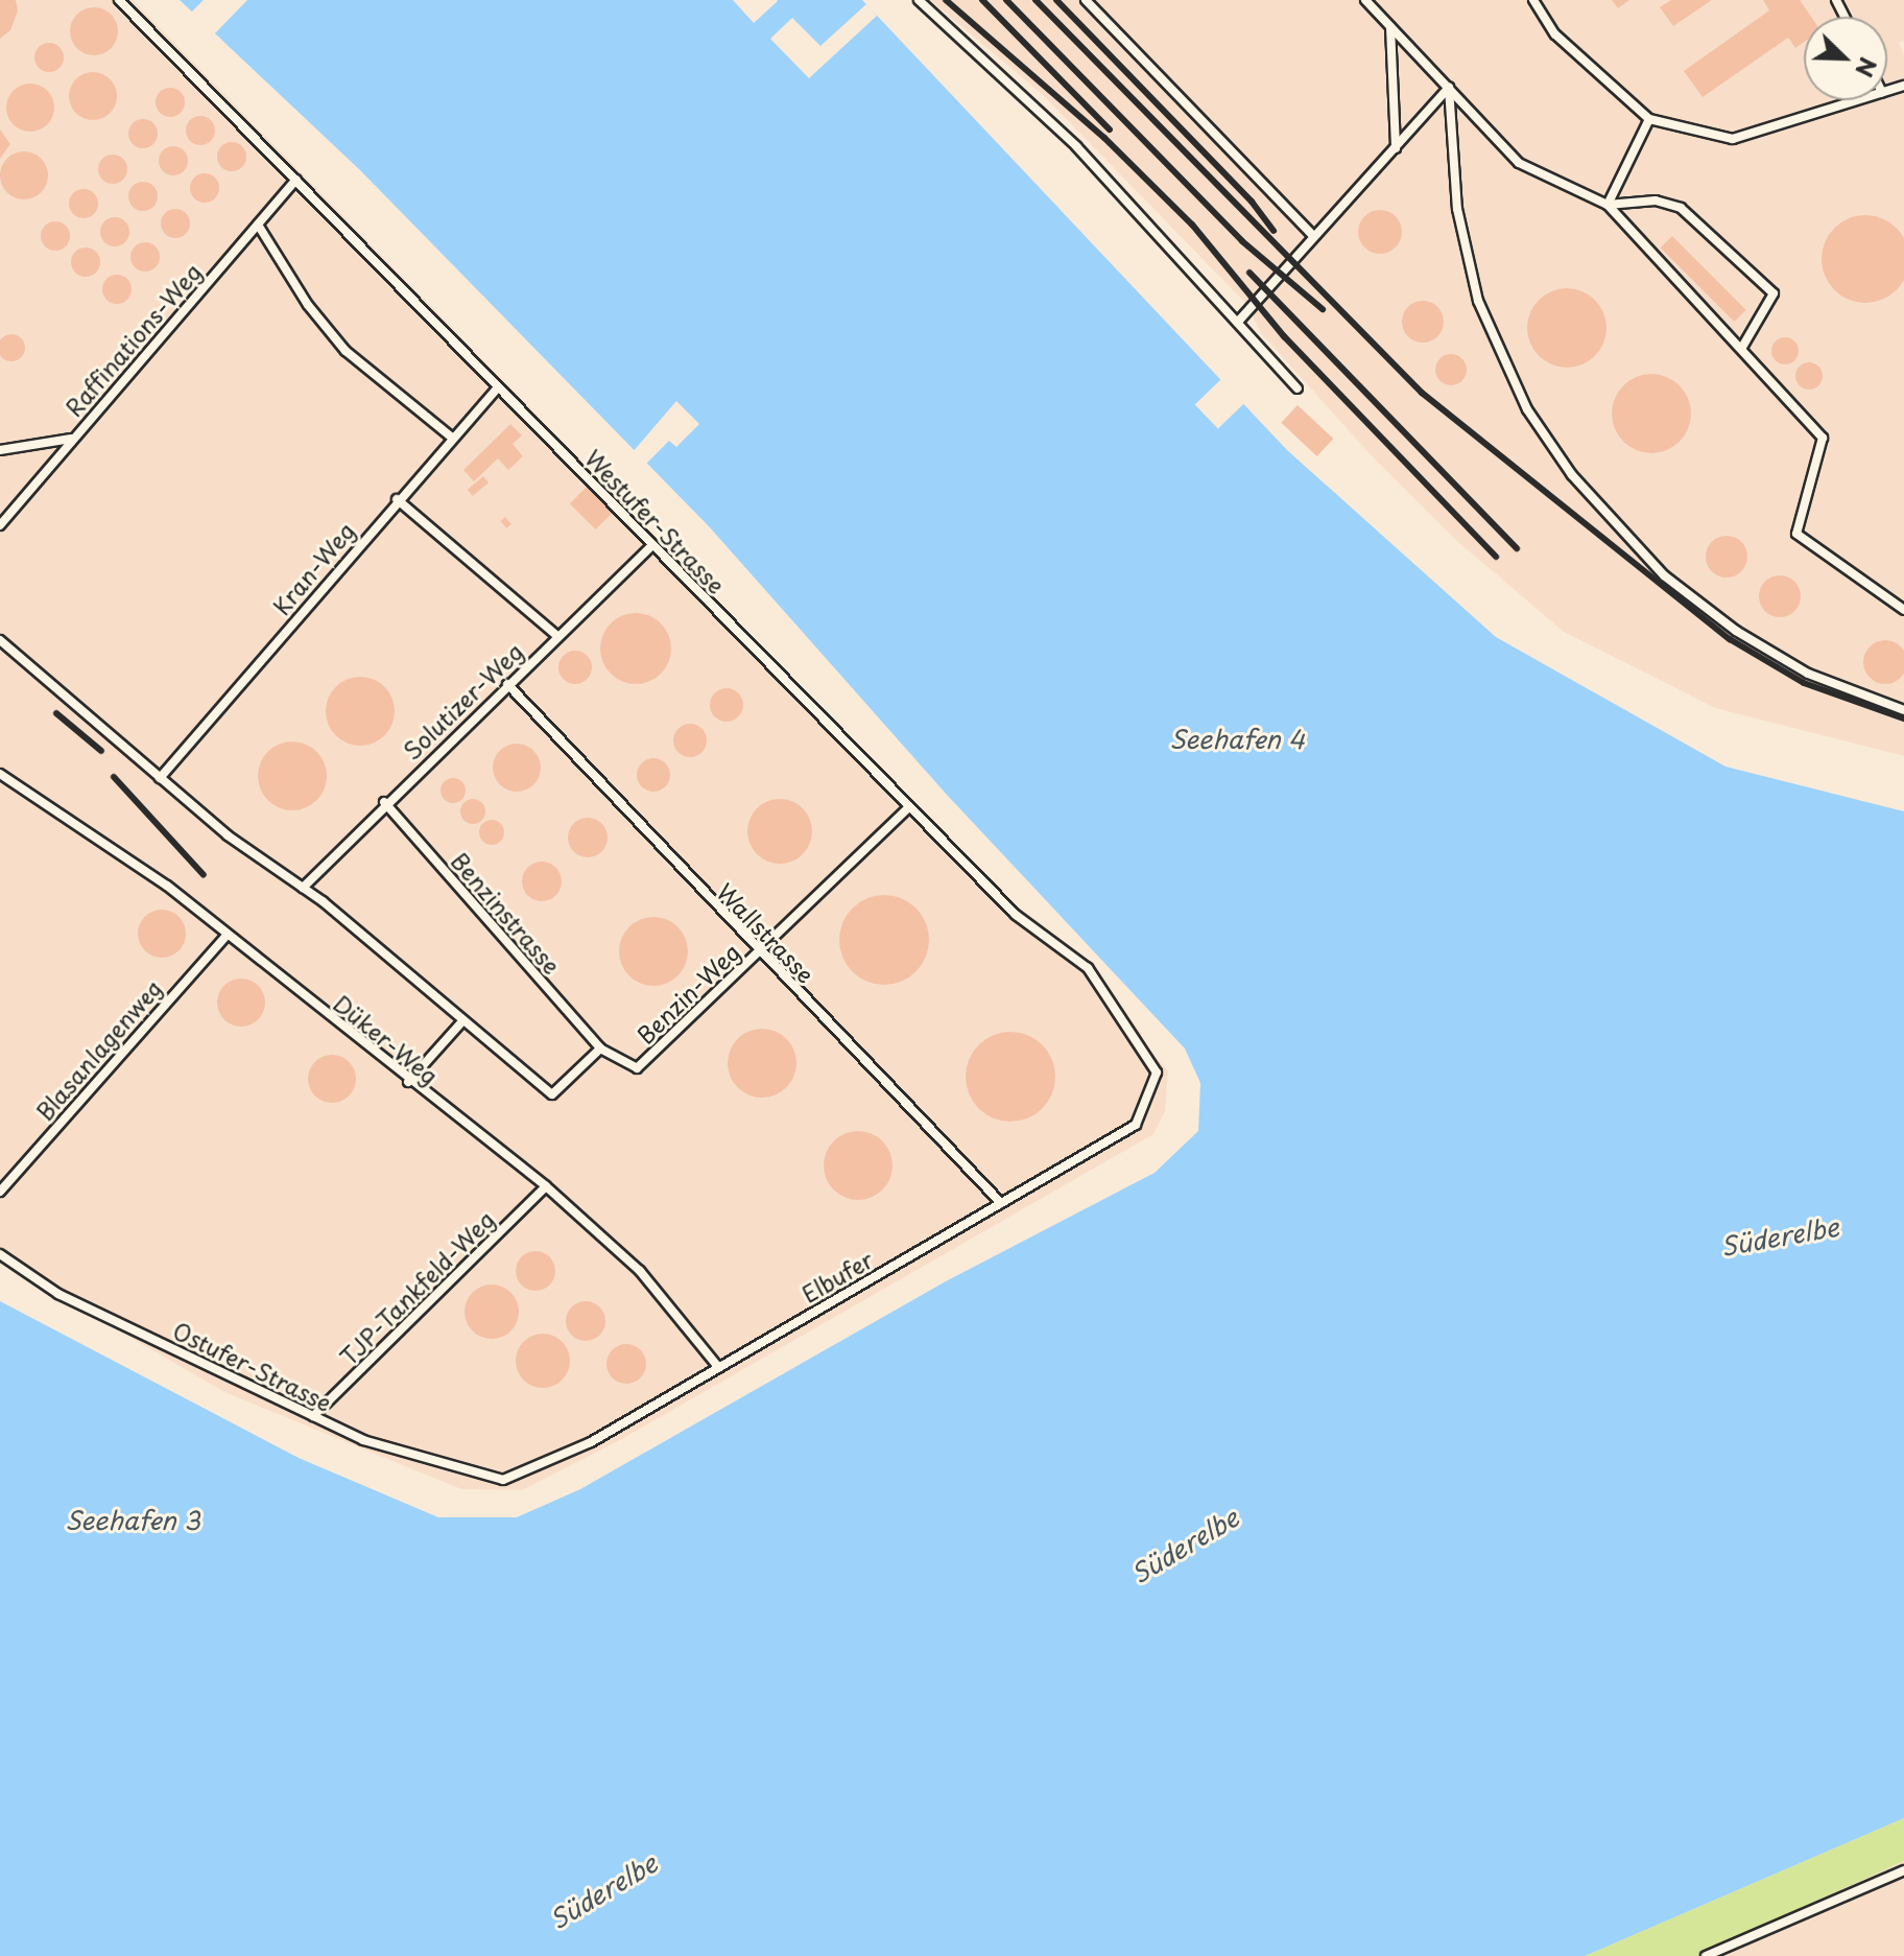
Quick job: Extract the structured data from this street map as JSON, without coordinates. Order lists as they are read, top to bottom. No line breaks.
{"streets":{"lane":["Raffinations-Weg","Westufer-Strasse","Kran-Weg","Solutizer-Weg","Benzinstrasse","Wallstrasse","Benzin-Weg","Düker-Weg","Blasanlagenweg","Elbufer","TJP-Tankfeld-Weg","Ostufer-Strasse"]},"crossings":[["Raffinations-Weg","Westufer-Strasse"],["Westufer-Strasse","Kran-Weg"],["Westufer-Strasse","Solutizer-Weg"],["Westufer-Strasse","Benzin-Weg"],["Westufer-Strasse","Elbufer"],["Solutizer-Weg","Benzinstrasse"],["Solutizer-Weg","Wallstrasse"],["Benzinstrasse","Benzin-Weg"],["Wallstrasse","Benzin-Weg"],["Wallstrasse","Elbufer"],["Düker-Weg","Blasanlagenweg"],["Düker-Weg","Elbufer"],["Düker-Weg","TJP-Tankfeld-Weg"],["Elbufer","Ostufer-Strasse"],["TJP-Tankfeld-Weg","Ostufer-Strasse"]],"water":["Seehafen 4","Süderelbe","Seehafen 3"],"north":"bottom right"}
